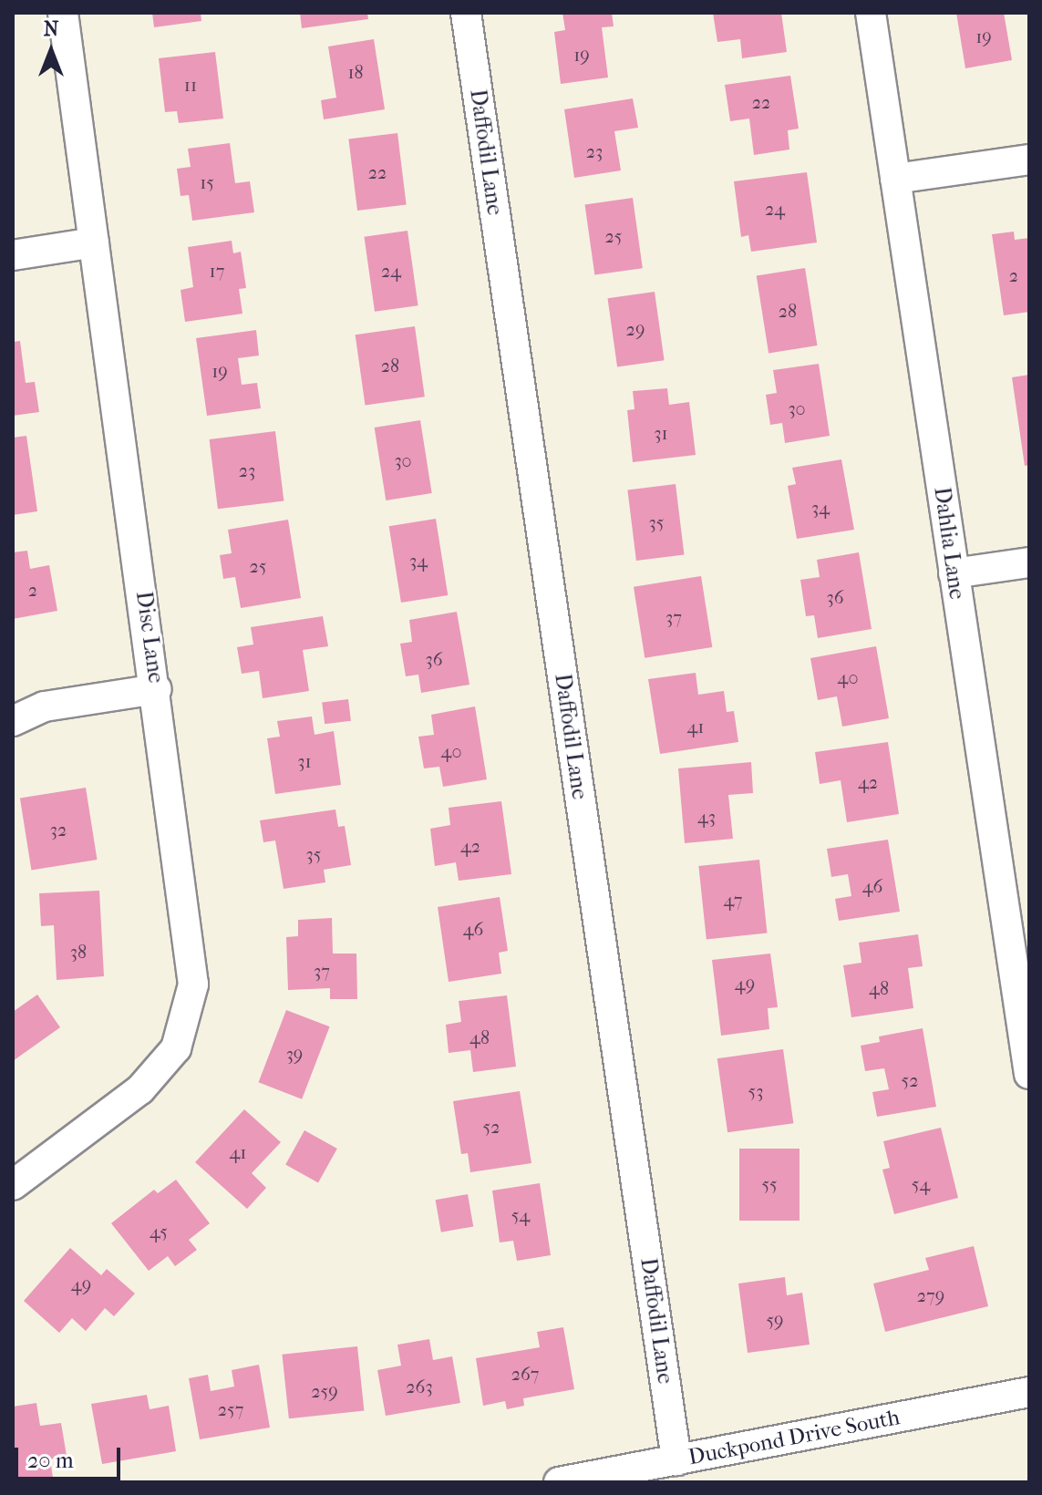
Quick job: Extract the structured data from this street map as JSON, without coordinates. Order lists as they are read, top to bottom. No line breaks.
{"streets":{"street":["Daffodil Lane","Dahlia Lane","Disc Lane","Duckpond Drive South"]},"crossings":[["Daffodil Lane","Duckpond Drive South"]],"house_numbers":["19","19","18","11","22","23","22","15","24","25","17","24","2","28","29","28","19","30","31","30","23","34","35","34","25","2","36","37","36","40","41","40","31","42","43","32","42","35","46","47","46","38","37","49","48","48","39","52","53","52","41","55","54","54","45","49","279","59","267","263","259","257"],"scale_bar":"20 m","north":"top"}
